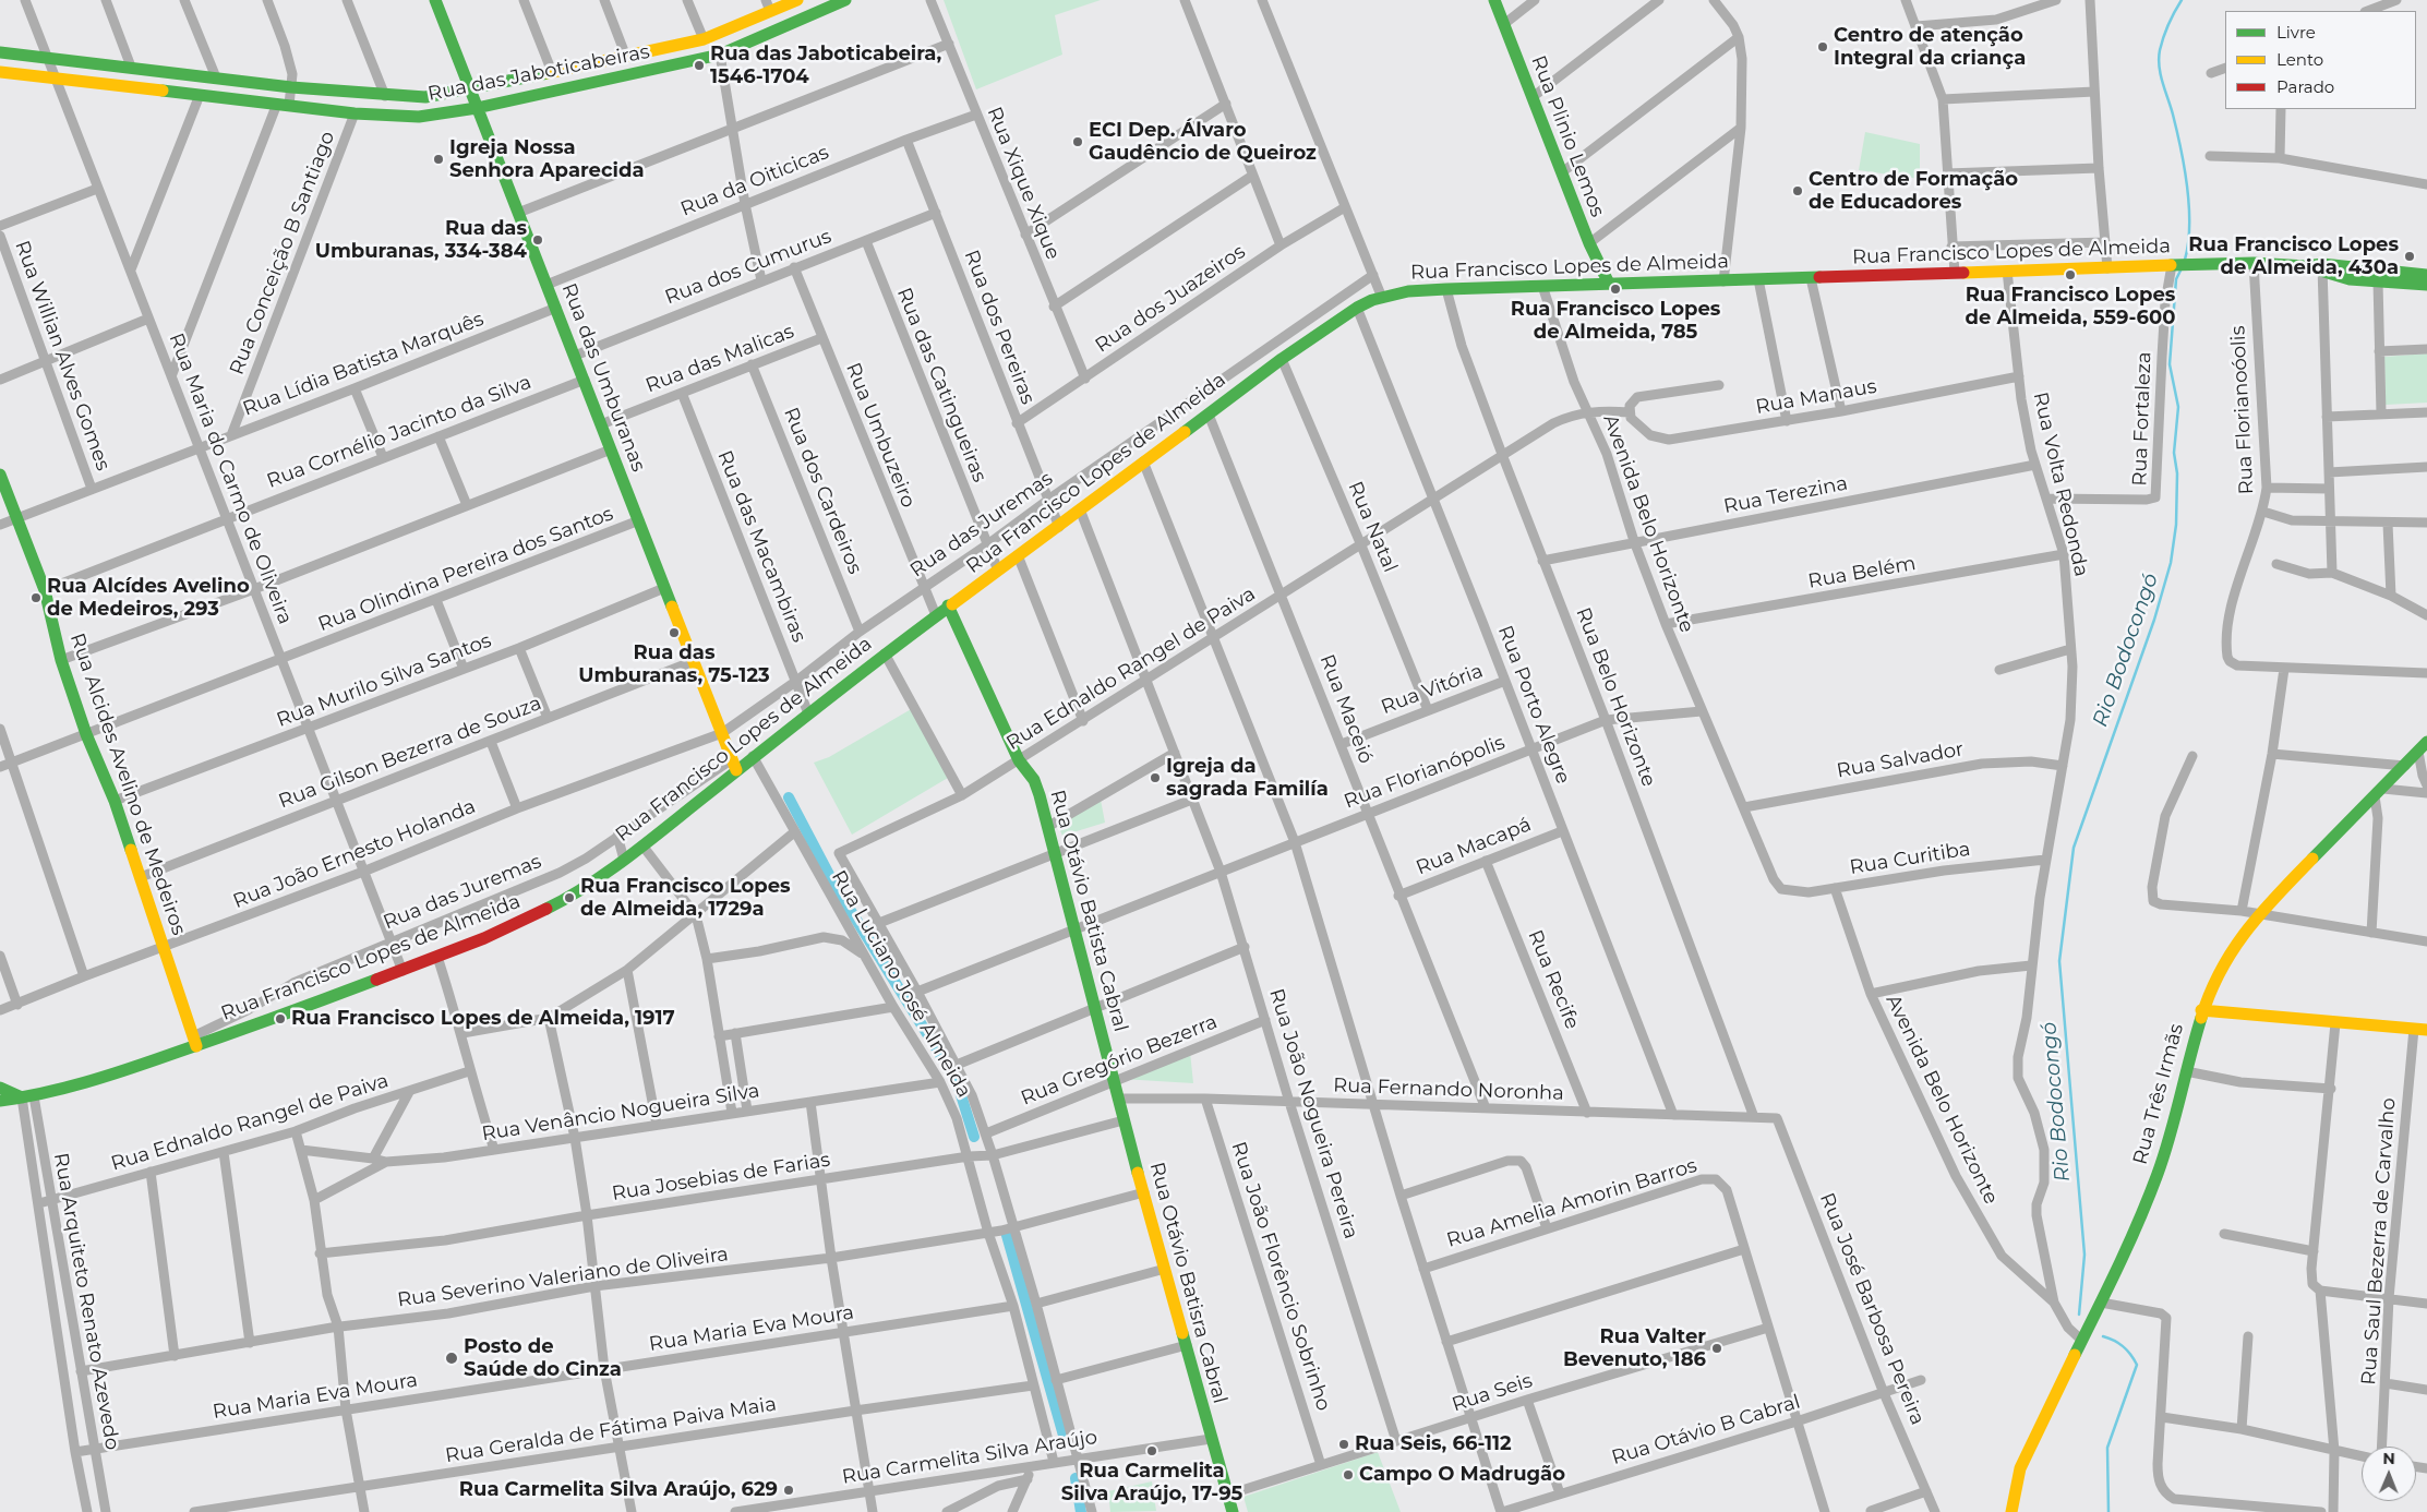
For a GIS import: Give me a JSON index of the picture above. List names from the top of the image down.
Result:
{
  "streets": {
    "street": [
      "Rua das Jaboticabeiras",
      "Rua Plinio Lemos",
      "Rua da Oiticicas",
      "Rua Xique Xique",
      "Rua Francisco Lopes de Almeida",
      "Rua Conceição B Santiago",
      "Rua dos Cumurus",
      "Rua dos Juazeiros",
      "Rua dos Pereiras",
      "Rua Willian Alves Gomes",
      "Rua das Malicas",
      "Rua Lídia Batista Marquês",
      "Rua das Umburanas",
      "Rua das Catingueiras",
      "Rua Manaus",
      "Rua Florianoóolis",
      "Rua Fortaleza",
      "Rua Cornélio Jacinto da Silva",
      "Rua Umbuzeiro",
      "Rua Maria do Carmo de Oliveira",
      "Rua Volta Redonda",
      "Rua dos Cardeiros",
      "Rua Terezina",
      "Avenida Belo Horizonte",
      "Rua das Juremas",
      "Rua Natal",
      "Rua das Macambiras",
      "Rua Olindina Pereira dos Santos",
      "Rua Belém",
      "Rua Ednaldo Rangel de Paiva",
      "Rua Murilo Silva Santos",
      "Rua Vitória",
      "Rua Belo Horizonte",
      "Rua Porto Alegre",
      "Rua Maceió",
      "Rua Gilson Bezerra de Souza",
      "Rua Salvador",
      "Rua Florianópolis",
      "Rua Alcides Avelino de Medeiros",
      "Rua Macapá",
      "Rua João Ernesto Holanda",
      "Rua Curitiba",
      "Rua Otávio Batista Cabral",
      "Rua Recife",
      "Rua Luciano José Almeida",
      "Rua Gregório Bezerra",
      "Rua Fernando Noronha",
      "Rua Três Irmãs",
      "Rua Venâncio Nogueira Silva",
      "Rua João Nogueira Pereira",
      "Rua Josebias de Farias",
      "Rua Amelia Amorin Barros",
      "Rua Saul Bezerra de Carvalho",
      "Rua João Florêncio Sobrinho",
      "Rua Severino Valeriano de Oliveira",
      "Rua Otávio Batisra Cabral",
      "Rua Arquiteto Renato Azevedo",
      "Rua José Barbosa Pereira",
      "Rua Maria Eva Moura",
      "Rua Seis",
      "Rua Geralda de Fátima Paiva Maia",
      "Rua Otávio B Cabral",
      "Rua Carmelita Silva Araújo"
    ]
  },
  "crossings": [
    ["Rua das Jaboticabeiras", "Rua Conceição B Santiago"],
    ["Rua das Jaboticabeiras", "Rua das Umburanas"],
    ["Rua das Jaboticabeiras", "Rua Maria do Carmo de Oliveira"],
    ["Rua Plinio Lemos", "Rua Francisco Lopes de Almeida"],
    ["Rua da Oiticicas", "Rua Xique Xique"],
    ["Rua da Oiticicas", "Rua dos Pereiras"],
    ["Rua da Oiticicas", "Rua das Umburanas"],
    ["Rua Xique Xique", "Rua dos Juazeiros"],
    ["Rua Francisco Lopes de Almeida", "Rua dos Pereiras"],
    ["Rua Francisco Lopes de Almeida", "Rua das Umburanas"],
    ["Rua Francisco Lopes de Almeida", "Rua das Catingueiras"],
    ["Rua Francisco Lopes de Almeida", "Rua Florianoóolis"],
    ["Rua Francisco Lopes de Almeida", "Rua Fortaleza"],
    ["Rua Francisco Lopes de Almeida", "Rua Umbuzeiro"],
    ["Rua Francisco Lopes de Almeida", "Rua Maria do Carmo de Oliveira"],
    ["Rua Francisco Lopes de Almeida", "Rua Volta Redonda"],
    ["Rua Francisco Lopes de Almeida", "Avenida Belo Horizonte"],
    ["Rua Francisco Lopes de Almeida", "Rua das Juremas"],
    ["Rua Francisco Lopes de Almeida", "Rua Natal"],
    ["Rua Francisco Lopes de Almeida", "Rua das Macambiras"],
    ["Rua Francisco Lopes de Almeida", "Rua Belo Horizonte"],
    ["Rua Francisco Lopes de Almeida", "Rua Porto Alegre"],
    ["Rua Francisco Lopes de Almeida", "Rua Maceió"],
    ["Rua Francisco Lopes de Almeida", "Rua Alcides Avelino de Medeiros"],
    ["Rua Francisco Lopes de Almeida", "Rua Otávio Batista Cabral"],
    ["Rua Francisco Lopes de Almeida", "Rua Luciano José Almeida"],
    ["Rua Francisco Lopes de Almeida", "Rua João Nogueira Pereira"],
    ["Rua Francisco Lopes de Almeida", "Rua Arquiteto Renato Azevedo"],
    ["Rua Conceição B Santiago", "Rua Lídia Batista Marquês"],
    ["Rua dos Cumurus", "Rua dos Pereiras"],
    ["Rua dos Cumurus", "Rua das Umburanas"],
    ["Rua dos Cumurus", "Rua das Catingueiras"],
    ["Rua dos Cumurus", "Rua Umbuzeiro"],
    ["Rua dos Juazeiros", "Rua dos Pereiras"],
    ["Rua dos Pereiras", "Rua das Juremas"],
    ["Rua Willian Alves Gomes", "Rua Lídia Batista Marquês"],
    ["Rua das Malicas", "Rua das Umburanas"],
    ["Rua das Malicas", "Rua Umbuzeiro"],
    ["Rua das Malicas", "Rua dos Cardeiros"],
    ["Rua das Malicas", "Rua das Macambiras"],
    ["Rua Lídia Batista Marquês", "Rua das Umburanas"],
    ["Rua Lídia Batista Marquês", "Rua Maria do Carmo de Oliveira"],
    ["Rua Lídia Batista Marquês", "Rua Alcides Avelino de Medeiros"],
    ["Rua das Umburanas", "Rua Cornélio Jacinto da Silva"],
    ["Rua das Umburanas", "Rua das Juremas"],
    ["Rua das Umburanas", "Rua Olindina Pereira dos Santos"],
    ["Rua das Umburanas", "Rua Murilo Silva Santos"],
    ["Rua das Umburanas", "Rua Gilson Bezerra de Souza"],
    ["Rua das Umburanas", "Rua João Ernesto Holanda"],
    ["Rua das Catingueiras", "Rua das Juremas"],
    ["Rua Manaus", "Rua Volta Redonda"],
    ["Rua Fortaleza", "Rua Volta Redonda"],
    ["Rua Cornélio Jacinto da Silva", "Rua Maria do Carmo de Oliveira"],
    ["Rua Cornélio Jacinto da Silva", "Rua Alcides Avelino de Medeiros"],
    ["Rua Umbuzeiro", "Rua das Juremas"],
    ["Rua Maria do Carmo de Oliveira", "Rua das Juremas"],
    ["Rua Maria do Carmo de Oliveira", "Rua Olindina Pereira dos Santos"],
    ["Rua Maria do Carmo de Oliveira", "Rua Murilo Silva Santos"],
    ["Rua Maria do Carmo de Oliveira", "Rua Gilson Bezerra de Souza"],
    ["Rua Maria do Carmo de Oliveira", "Rua João Ernesto Holanda"],
    ["Rua Volta Redonda", "Rua Terezina"],
    ["Rua Volta Redonda", "Avenida Belo Horizonte"],
    ["Rua Volta Redonda", "Rua Belém"],
    ["Rua Volta Redonda", "Rua Salvador"],
    ["Rua Volta Redonda", "Rua Curitiba"],
    ["Rua dos Cardeiros", "Rua das Juremas"],
    ["Rua Terezina", "Avenida Belo Horizonte"],
    ["Rua Terezina", "Rua Belo Horizonte"],
    ["Avenida Belo Horizonte", "Rua Belém"],
    ["Avenida Belo Horizonte", "Rua Florianópolis"],
    ["Avenida Belo Horizonte", "Rua Curitiba"],
    ["Rua das Juremas", "Rua das Macambiras"],
    ["Rua das Juremas", "Rua Alcides Avelino de Medeiros"],
    ["Rua das Juremas", "Rua João Ernesto Holanda"],
    ["Rua Natal", "Rua Ednaldo Rangel de Paiva"],
    ["Rua Natal", "Rua Vitória"],
    ["Rua Olindina Pereira dos Santos", "Rua Alcides Avelino de Medeiros"],
    ["Rua Ednaldo Rangel de Paiva", "Rua Porto Alegre"],
    ["Rua Ednaldo Rangel de Paiva", "Rua Maceió"],
    ["Rua Ednaldo Rangel de Paiva", "Rua Otávio Batista Cabral"],
    ["Rua Ednaldo Rangel de Paiva", "Rua Luciano José Almeida"],
    ["Rua Ednaldo Rangel de Paiva", "Rua João Nogueira Pereira"],
    ["Rua Ednaldo Rangel de Paiva", "Rua Arquiteto Renato Azevedo"],
    ["Rua Murilo Silva Santos", "Rua Alcides Avelino de Medeiros"],
    ["Rua Vitória", "Rua Porto Alegre"],
    ["Rua Vitória", "Rua Maceió"],
    ["Rua Belo Horizonte", "Rua Florianópolis"],
    ["Rua Belo Horizonte", "Rua Fernando Noronha"],
    ["Rua Porto Alegre", "Rua Florianópolis"],
    ["Rua Porto Alegre", "Rua Macapá"],
    ["Rua Porto Alegre", "Rua Fernando Noronha"],
    ["Rua Maceió", "Rua Florianópolis"],
    ["Rua Maceió", "Rua Macapá"],
    ["Rua Maceió", "Rua Fernando Noronha"],
    ["Rua Gilson Bezerra de Souza", "Rua Alcides Avelino de Medeiros"],
    ["Rua Salvador", "Rua Curitiba"],
    ["Rua Florianópolis", "Rua Otávio Batista Cabral"],
    ["Rua Florianópolis", "Rua Luciano José Almeida"],
    ["Rua Florianópolis", "Rua João Nogueira Pereira"],
    ["Rua Alcides Avelino de Medeiros", "Rua João Ernesto Holanda"],
    ["Rua Macapá", "Rua Recife"],
    ["Rua Otávio Batista Cabral", "Rua Gregório Bezerra"],
    ["Rua Otávio Batista Cabral", "Rua Otávio Batisra Cabral"],
    ["Rua Recife", "Rua Fernando Noronha"],
    ["Rua Luciano José Almeida", "Rua Gregório Bezerra"],
    ["Rua Luciano José Almeida", "Rua Venâncio Nogueira Silva"],
    ["Rua Luciano José Almeida", "Rua Josebias de Farias"],
    ["Rua Luciano José Almeida", "Rua Severino Valeriano de Oliveira"],
    ["Rua Luciano José Almeida", "Rua Maria Eva Moura"],
    ["Rua Luciano José Almeida", "Rua Geralda de Fátima Paiva Maia"],
    ["Rua Luciano José Almeida", "Rua Carmelita Silva Araújo"],
    ["Rua Gregório Bezerra", "Rua João Nogueira Pereira"],
    ["Rua Gregório Bezerra", "Rua Otávio Batisra Cabral"],
    ["Rua Fernando Noronha", "Rua João Nogueira Pereira"],
    ["Rua Fernando Noronha", "Rua João Florêncio Sobrinho"],
    ["Rua Fernando Noronha", "Rua Otávio Batisra Cabral"],
    ["Rua Fernando Noronha", "Rua José Barbosa Pereira"],
    ["Rua João Nogueira Pereira", "Rua Seis"],
    ["Rua Josebias de Farias", "Rua Otávio Batisra Cabral"],
    ["Rua João Florêncio Sobrinho", "Rua Seis"],
    ["Rua Severino Valeriano de Oliveira", "Rua Otávio Batisra Cabral"],
    ["Rua Severino Valeriano de Oliveira", "Rua Arquiteto Renato Azevedo"],
    ["Rua Otávio Batisra Cabral", "Rua Seis"],
    ["Rua Otávio Batisra Cabral", "Rua Carmelita Silva Araújo"],
    ["Rua Arquiteto Renato Azevedo", "Rua Maria Eva Moura"],
    ["Rua José Barbosa Pereira", "Rua Otávio B Cabral"]
  ],
  "water": ["Rio Bodocongó"],
  "places": [
    "Centro de atenção Integral da criança",
    "Rua das Jaboticabeira, 1546-1704",
    "ECI Dep. Álvaro Gaudêncio de Queiroz",
    "Igreja Nossa Senhora Aparecida",
    "Centro de Formação de Educadores",
    "Rua das Umburanas, 334-384",
    "Rua Francisco Lopes de Almeida, 430a",
    "Rua Francisco Lopes de Almeida, 559-600",
    "Rua Francisco Lopes de Almeida, 785",
    "Rua Alcídes Avelino de Medeiros, 293",
    "Rua das Umburanas, 75-123",
    "Igreja da sagrada Familía",
    "Rua Francisco Lopes de Almeida, 1729a",
    "Rua Francisco Lopes de Almeida, 1917",
    "Rua Valter Bevenuto, 186",
    "Posto de Saúde do Cinza",
    "Rua Seis, 66-112",
    "Rua Carmelita Silva Araújo, 17-95",
    "Campo O Madrugão",
    "Rua Carmelita Silva Araújo, 629"
  ],
  "legend": ["Livre", "Lento", "Parado"],
  "north": "top"
}
